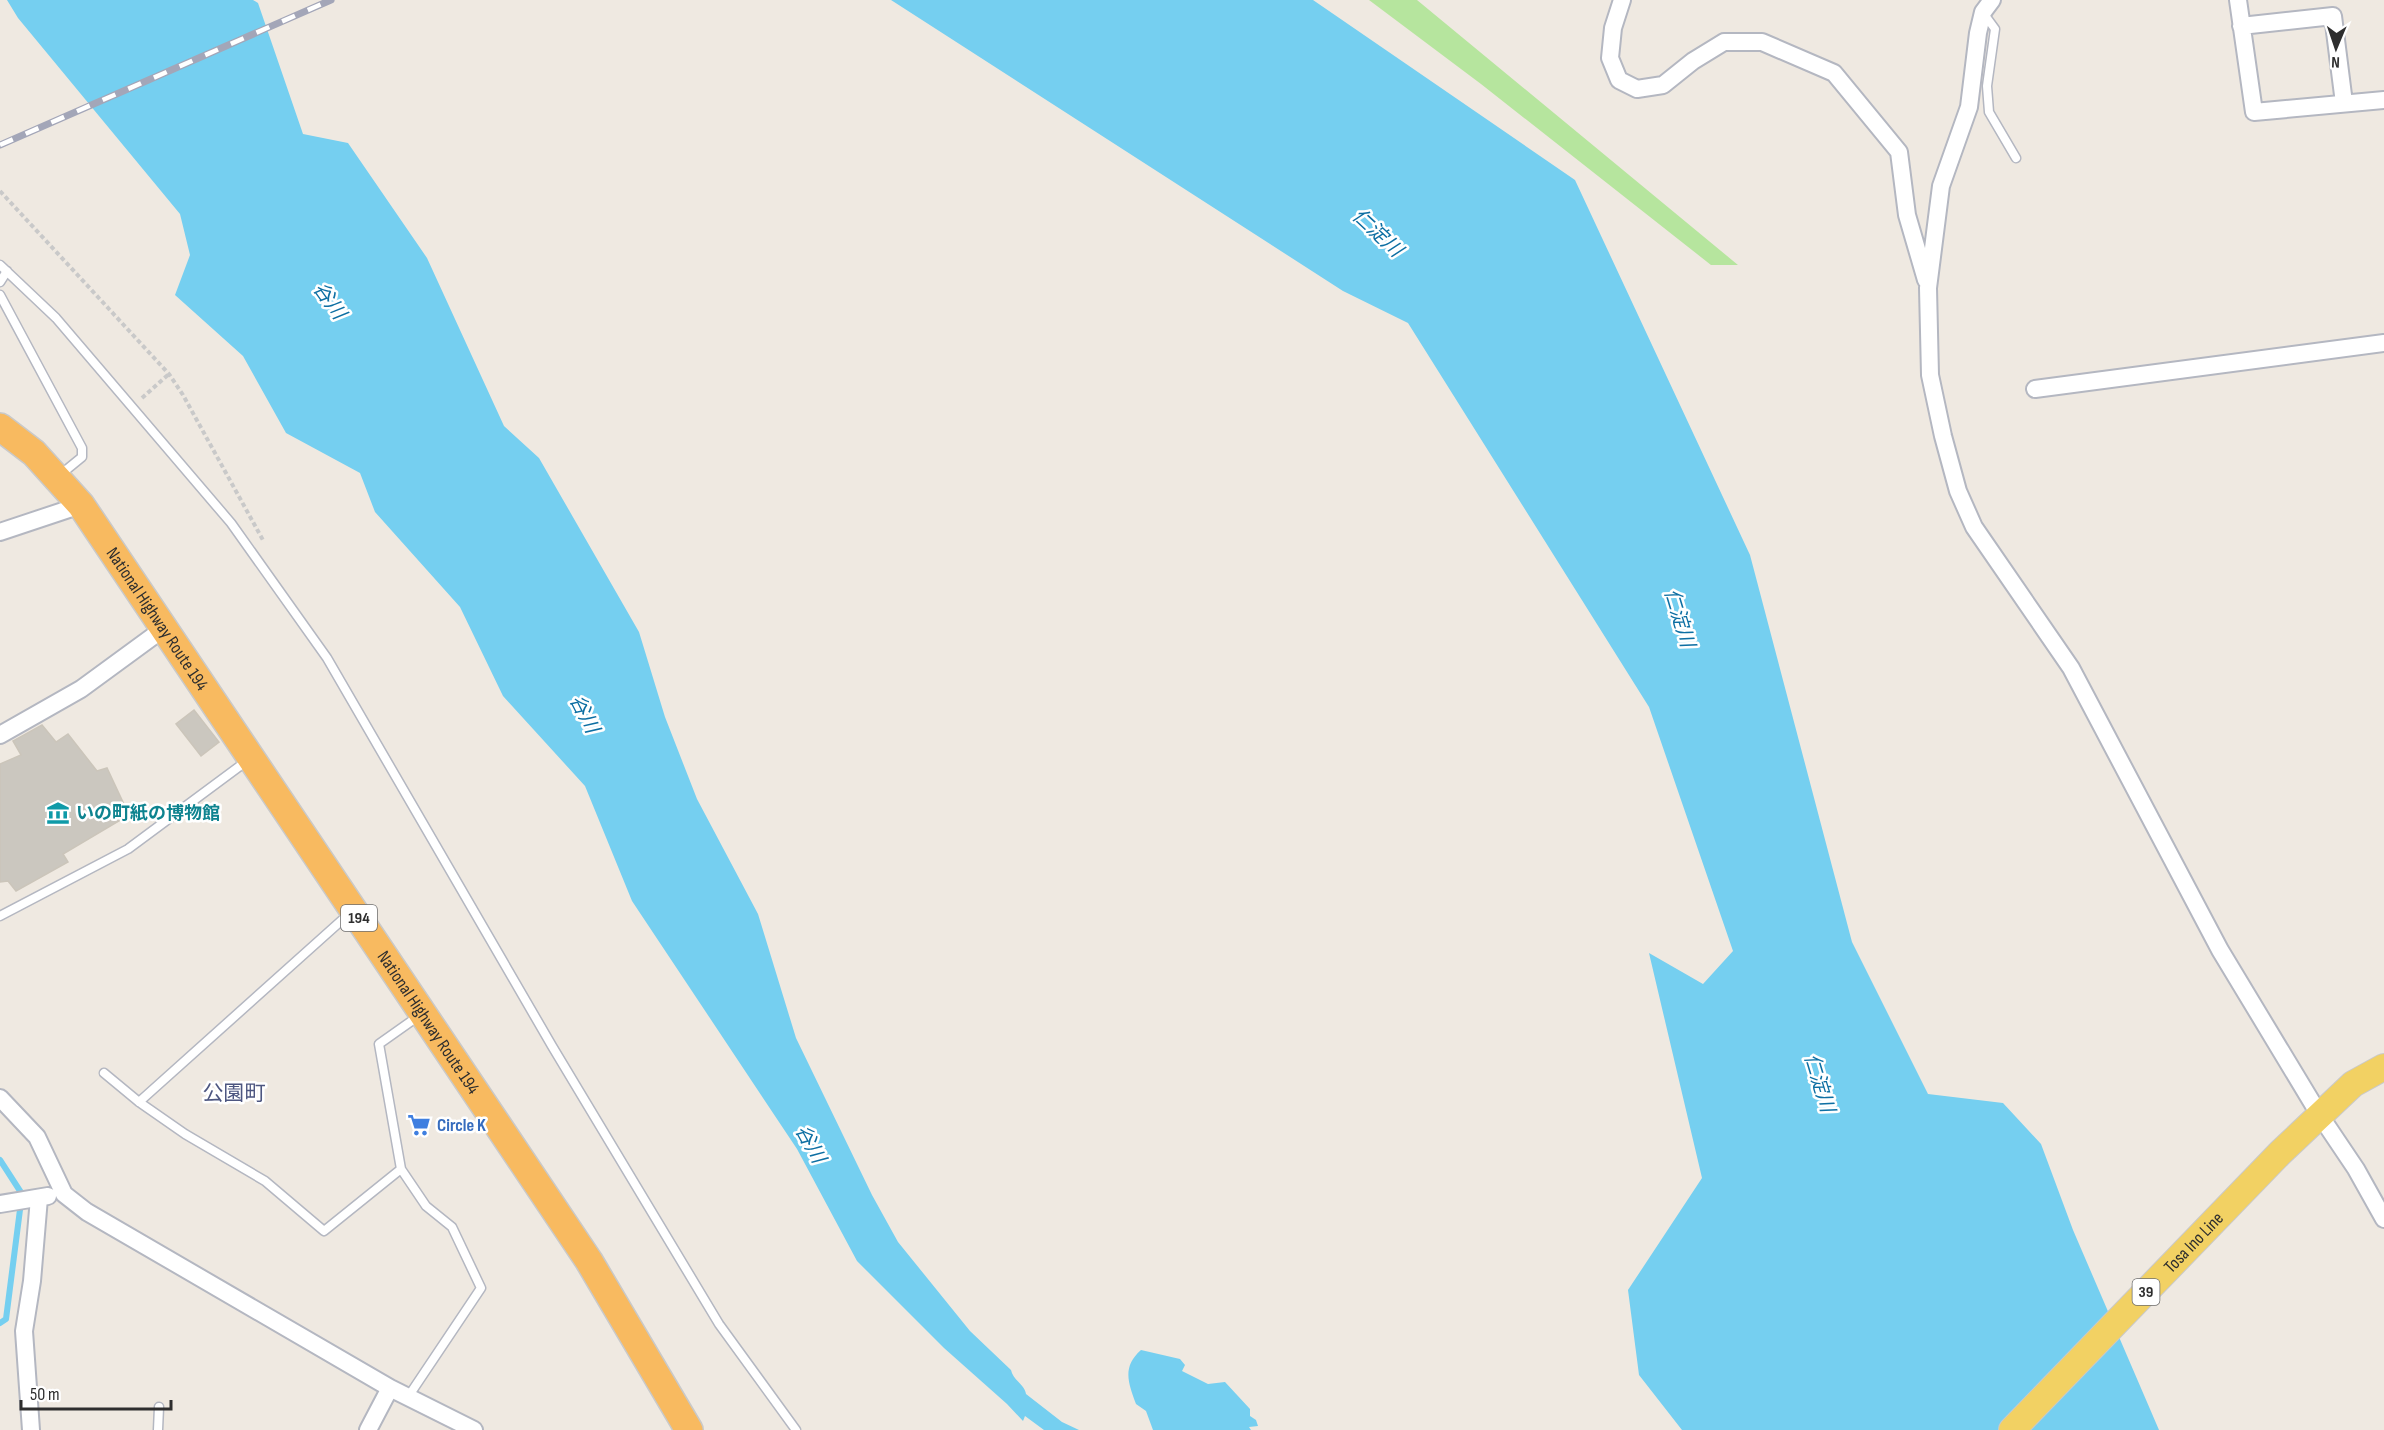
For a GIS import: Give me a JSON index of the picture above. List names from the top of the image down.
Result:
{
  "streets": {
    "highway": ["National Highway Route 194", "194"],
    "main road": ["Tosa Ino Line", "39"]
  },
  "districts": ["公園町"],
  "water": ["仁淀川", "谷川"],
  "places": {
    "museum": ["いの町紙の博物館"],
    "supermarket": ["Circle K"]
  },
  "scale_bar": "50 m",
  "north": "bottom"
}
